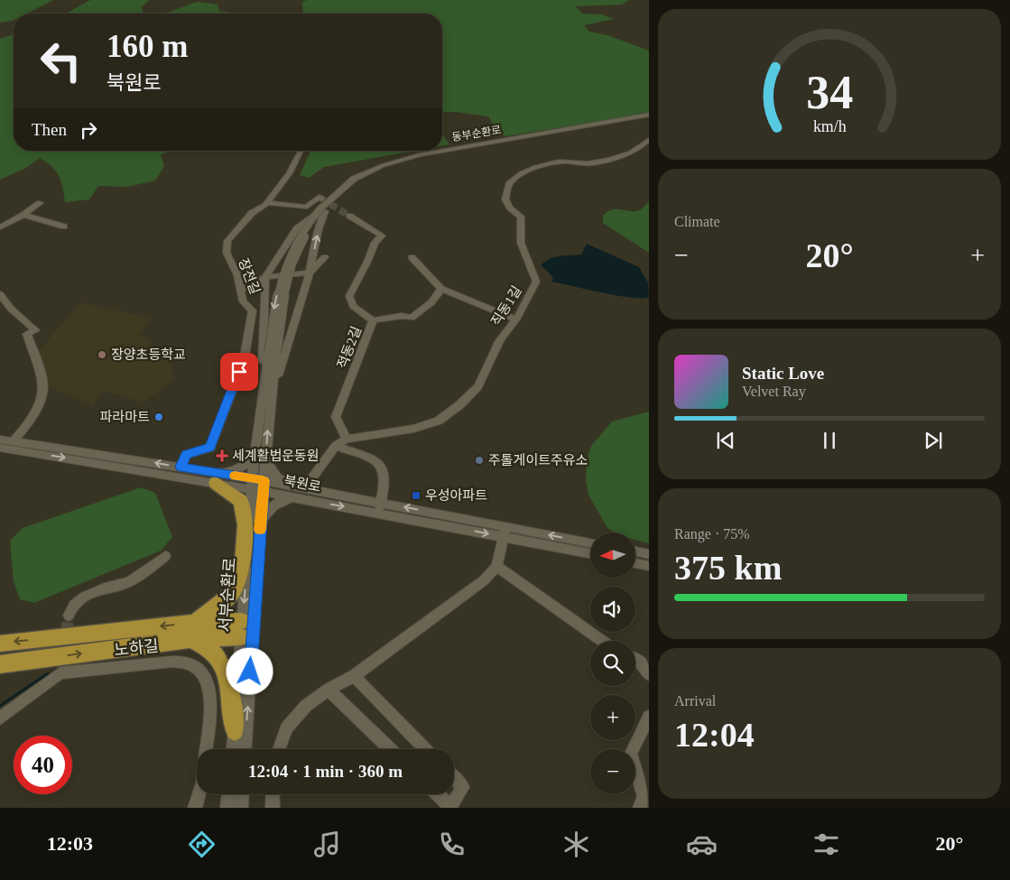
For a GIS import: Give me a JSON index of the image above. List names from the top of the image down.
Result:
{
  "streets": {
    "street": [
      "동부순환로",
      "장전길",
      "직동1길",
      "적동2길",
      "북원로",
      "서부순환로",
      "노하길"
    ]
  },
  "crossings": [
    ["장전길", "북원로"],
    ["직동1길", "적동2길"],
    ["직동1길", "북원로"],
    ["북원로", "서부순환로"]
  ],
  "places": {
    "other": ["장양초등학교", "파라마트", "주톨게이트주유소"],
    "health": ["세계활법운동원"],
    "transit": ["우성아파트"]
  },
  "north": "left",
  "page": {
    "turn": ["160 m", "북원로"],
    "then": "Then",
    "tile": [
      "Climate",
      ["Range · 75%", "375 km"],
      ["Arrival", "12:04"]
    ],
    "heat": ["−", "20°", "+"],
    "song": ["Static Love", "Velvet Ray"],
    "map_buttons": ["+", "−"],
    "limit": "40",
    "trip": "12:04 · 1 min · 360 m",
    "tabs": ["12:03", "20°"],
    "gauge": ["34", "km/h"]
  }
}
